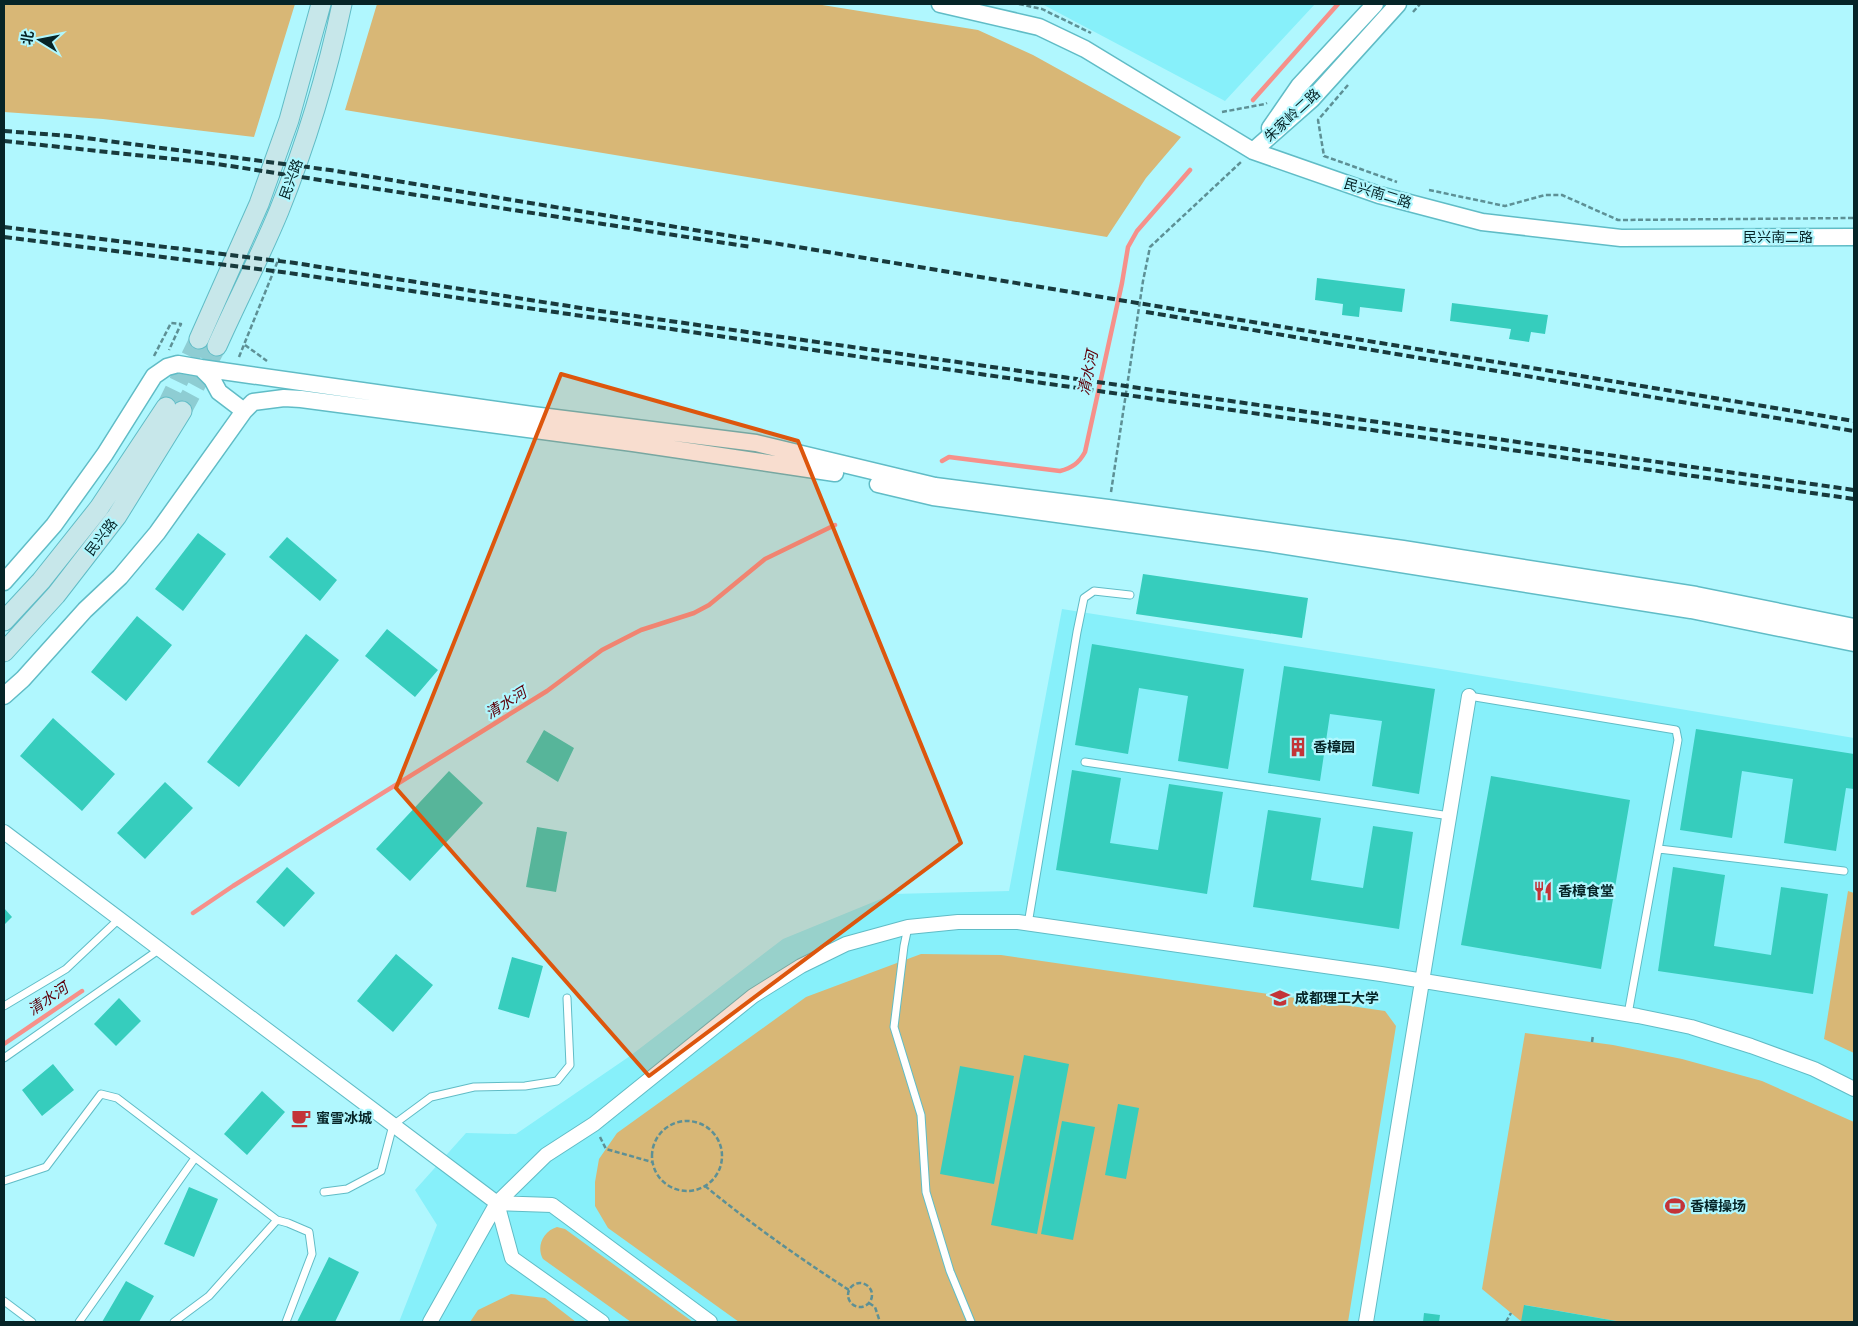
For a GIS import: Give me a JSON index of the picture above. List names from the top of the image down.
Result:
{
  "streets": {
    "main road": ["民兴路"],
    "street": ["朱家岭二路", "民兴南二路"]
  },
  "crossings": [
    ["朱家岭二路", "民兴南二路"]
  ],
  "water": ["清水河"],
  "places": {
    "building": ["香樟园"],
    "restaurant": ["香樟食堂"],
    "school or university": ["成都理工大学"],
    "cafe": ["蜜雪冰城"],
    "sports": ["香樟操场"]
  },
  "north": "left"
}
